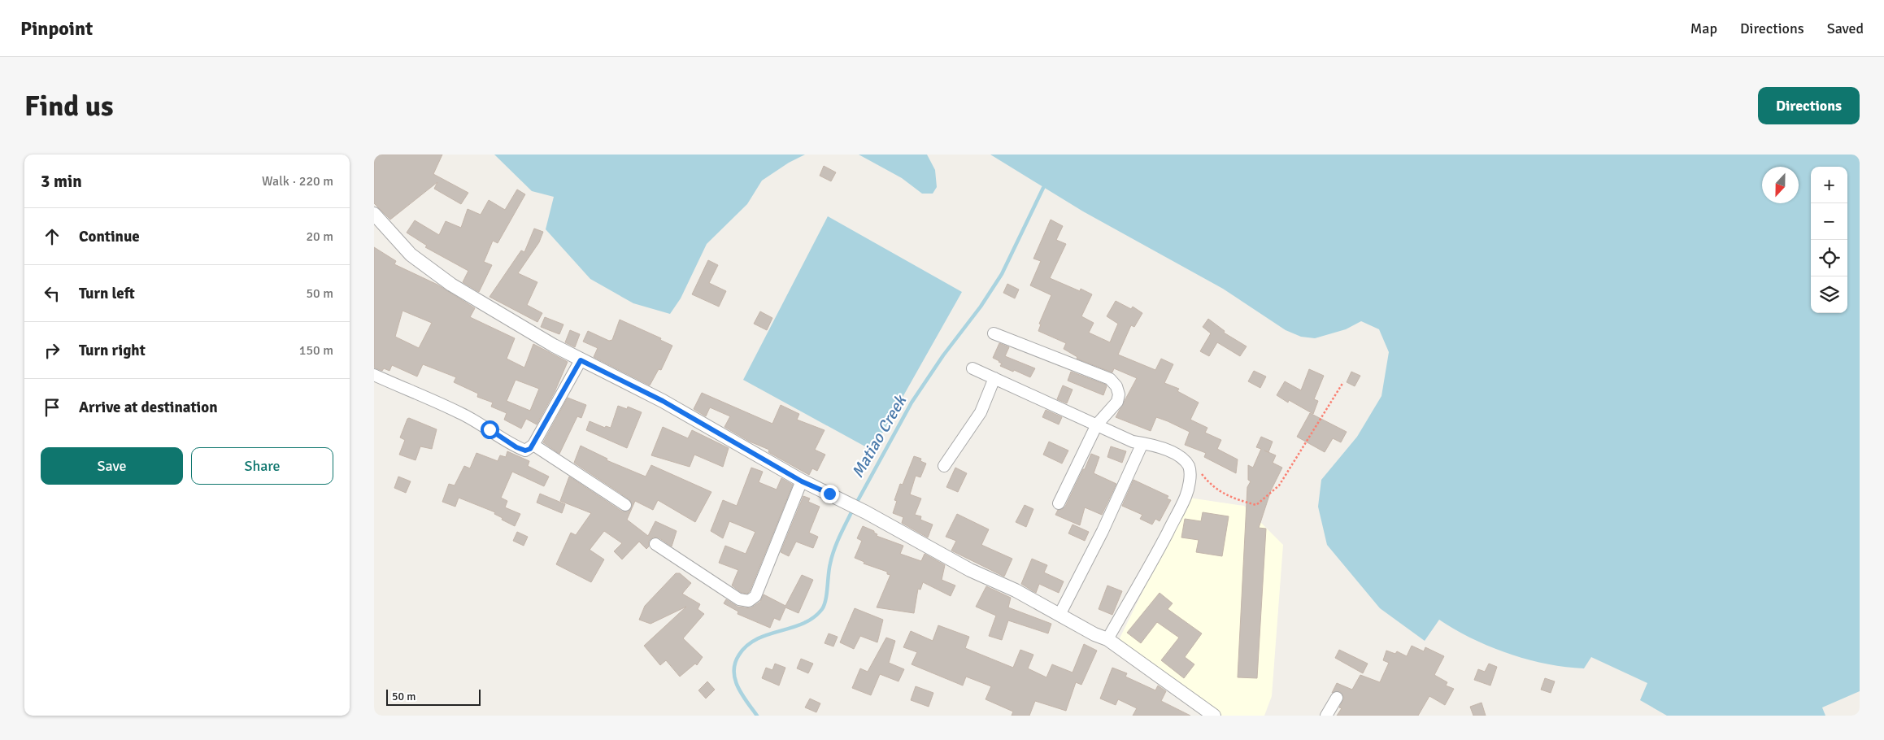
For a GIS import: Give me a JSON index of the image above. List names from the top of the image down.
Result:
{
  "water": ["Matiao Creek"],
  "scale_bar": "50 m",
  "north": "bottom",
  "page": {
    "header": "Pinpoint",
    "nav": ["Map", "Directions", "Saved"],
    "buttons": [
      "Directions",
      ["Save", "Share"]
    ],
    "title": "Find us",
    "heading": ["3 min", "Walk · 220 m"],
    "map_buttons": ["+", "−"],
    "list": [
      ["Continue", "20 m"],
      ["Turn left", "50 m"],
      ["Turn right", "150 m"],
      "Arrive at destination"
    ],
    "scale": "50 m"
  }
}
